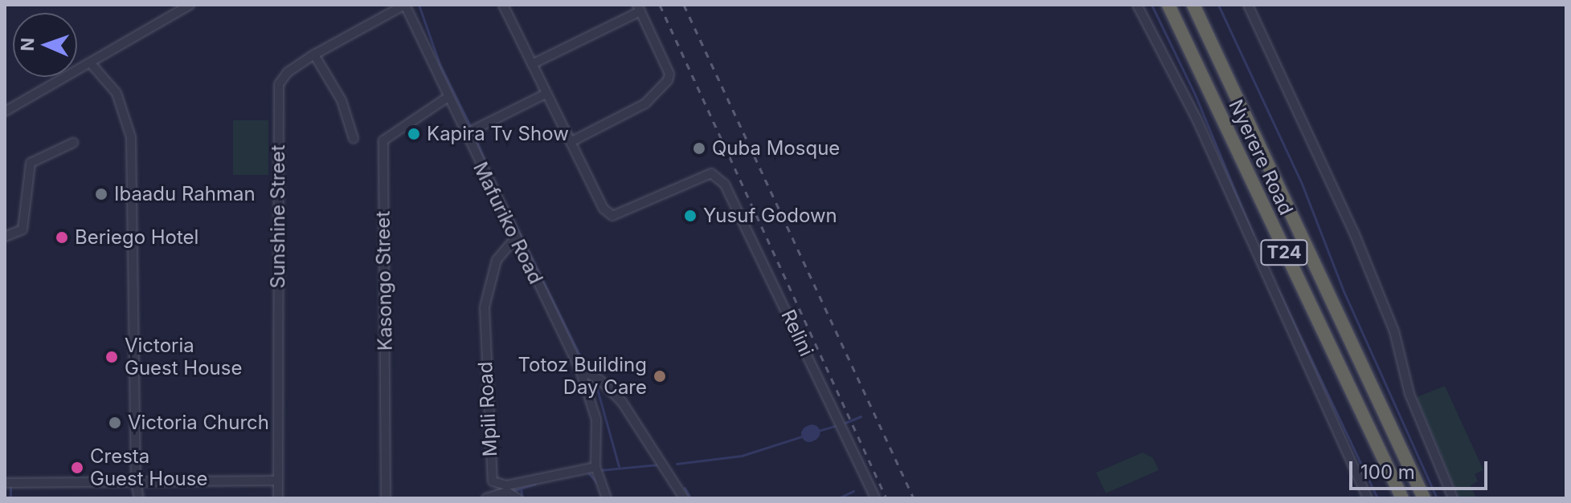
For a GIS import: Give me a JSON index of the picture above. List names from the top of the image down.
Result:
{
  "streets": {
    "highway": ["Nyerere Road", "T24"],
    "street": [
      "Sunshine Street",
      "Mafuriko Road",
      "Kasongo Street",
      "Relini",
      "Mpili Road"
    ]
  },
  "crossings": [
    ["Sunshine Street", "Mafuriko Road"],
    ["Mafuriko Road", "Kasongo Street"],
    ["Mafuriko Road", "Mpili Road"]
  ],
  "places": [
    "Kapira Tv Show",
    "Quba Mosque",
    "Ibaadu Rahman",
    "Yusuf Godown",
    "Beriego Hotel",
    "Victoria Guest House",
    "Totoz Building Day Care",
    "Victoria Church",
    "Cresta Guest House"
  ],
  "scale_bar": "100 m",
  "north": "left"
}
